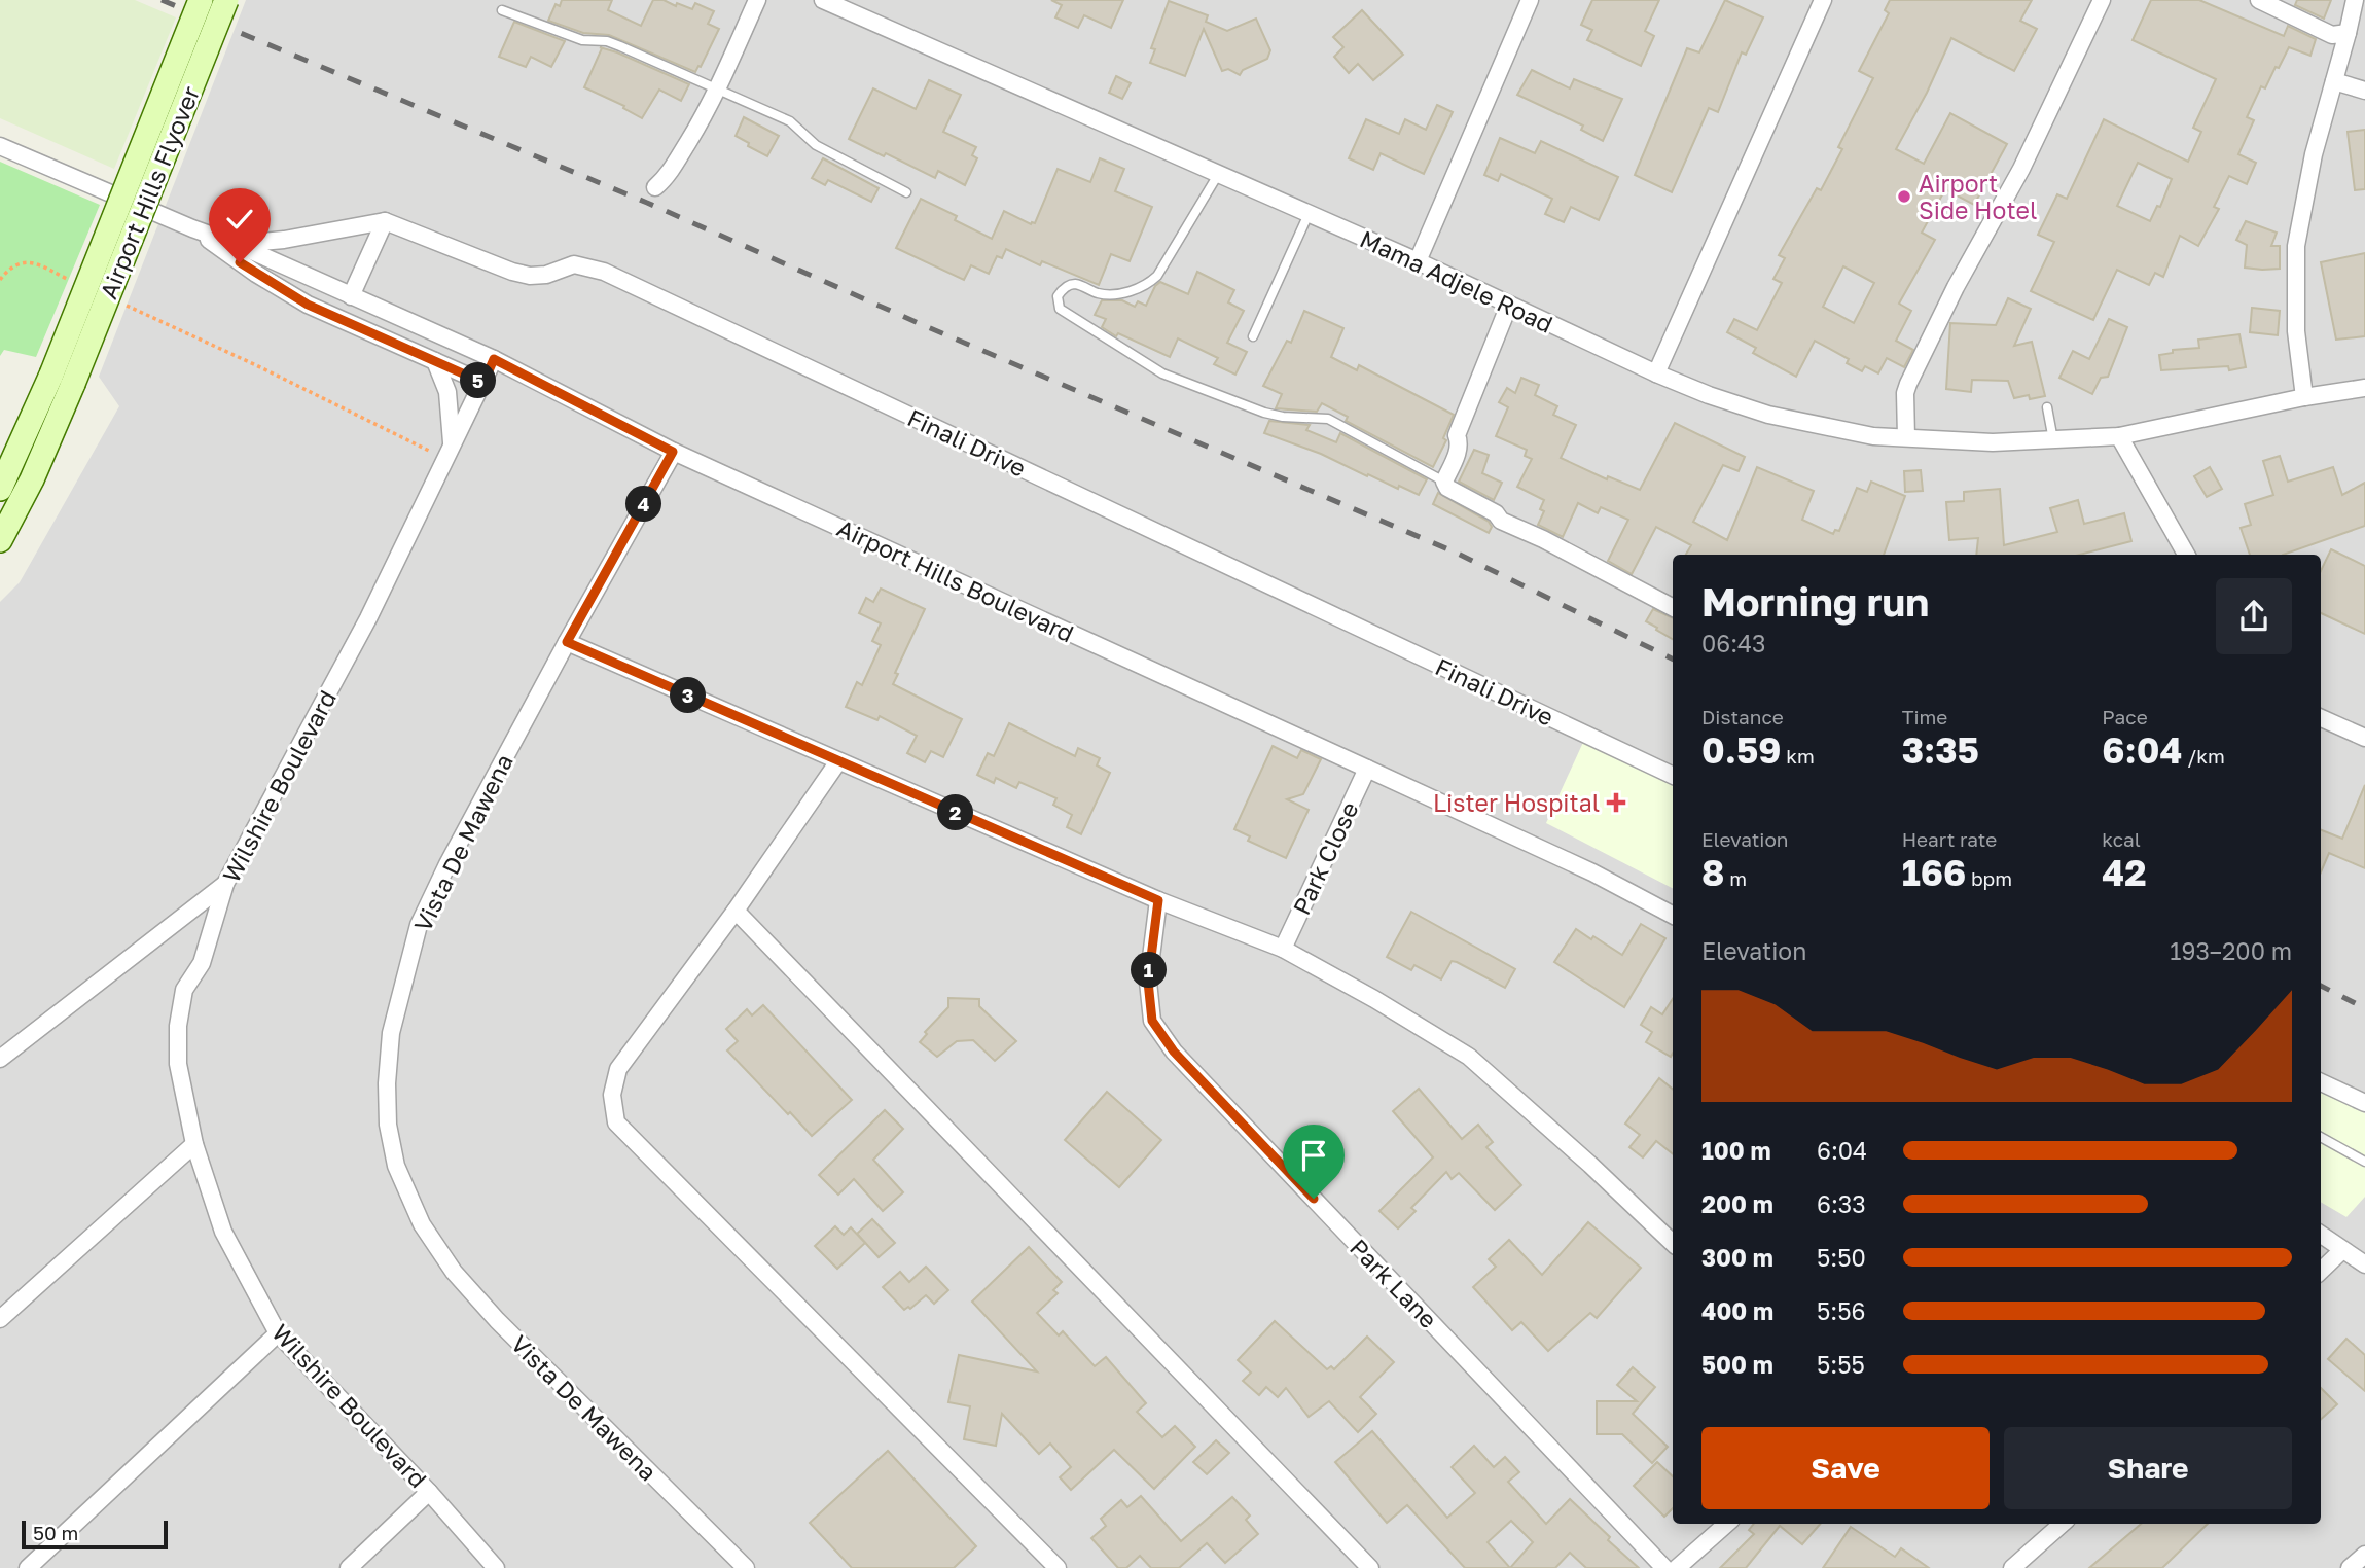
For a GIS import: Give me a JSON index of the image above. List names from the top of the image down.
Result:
{
  "streets": {
    "main road": ["Airport Hills Flyover"],
    "street": [
      "Mama Adjele Road",
      "Finali Drive",
      "Airport Hills Boulevard",
      "Wilshire Boulevard",
      "Vista De Mawena",
      "Park Close",
      "Park Lane"
    ]
  },
  "crossings": [
    ["Airport Hills Boulevard", "Wilshire Boulevard"],
    ["Airport Hills Boulevard", "Vista De Mawena"],
    ["Airport Hills Boulevard", "Park Close"]
  ],
  "places": {
    "other": ["Airport Side Hotel"],
    "health": ["Lister Hospital"]
  },
  "scale_bar": "50 m",
  "page": {
    "pins": [
      "5",
      "4",
      "3",
      "2",
      "1"
    ],
    "heading": ["Morning run", "06:43"],
    "stats": [
      ["Distance", "0.59 km"],
      ["Time", "3:35"],
      ["Pace", "6:04 /km"],
      ["Elevation", "8 m"],
      ["Heart rate", "166 bpm"],
      ["kcal", "42"]
    ],
    "chart": ["Elevation", "193–200 m"],
    "list": [
      {
        "name": "100 m",
        "note": "6:04"
      },
      {
        "name": "200 m",
        "note": "6:33"
      },
      {
        "name": "300 m",
        "note": "5:50"
      },
      {
        "name": "400 m",
        "note": "5:56"
      },
      {
        "name": "500 m",
        "note": "5:55"
      }
    ],
    "buttons": ["Save", "Share"],
    "scale": "50 m"
  }
}
